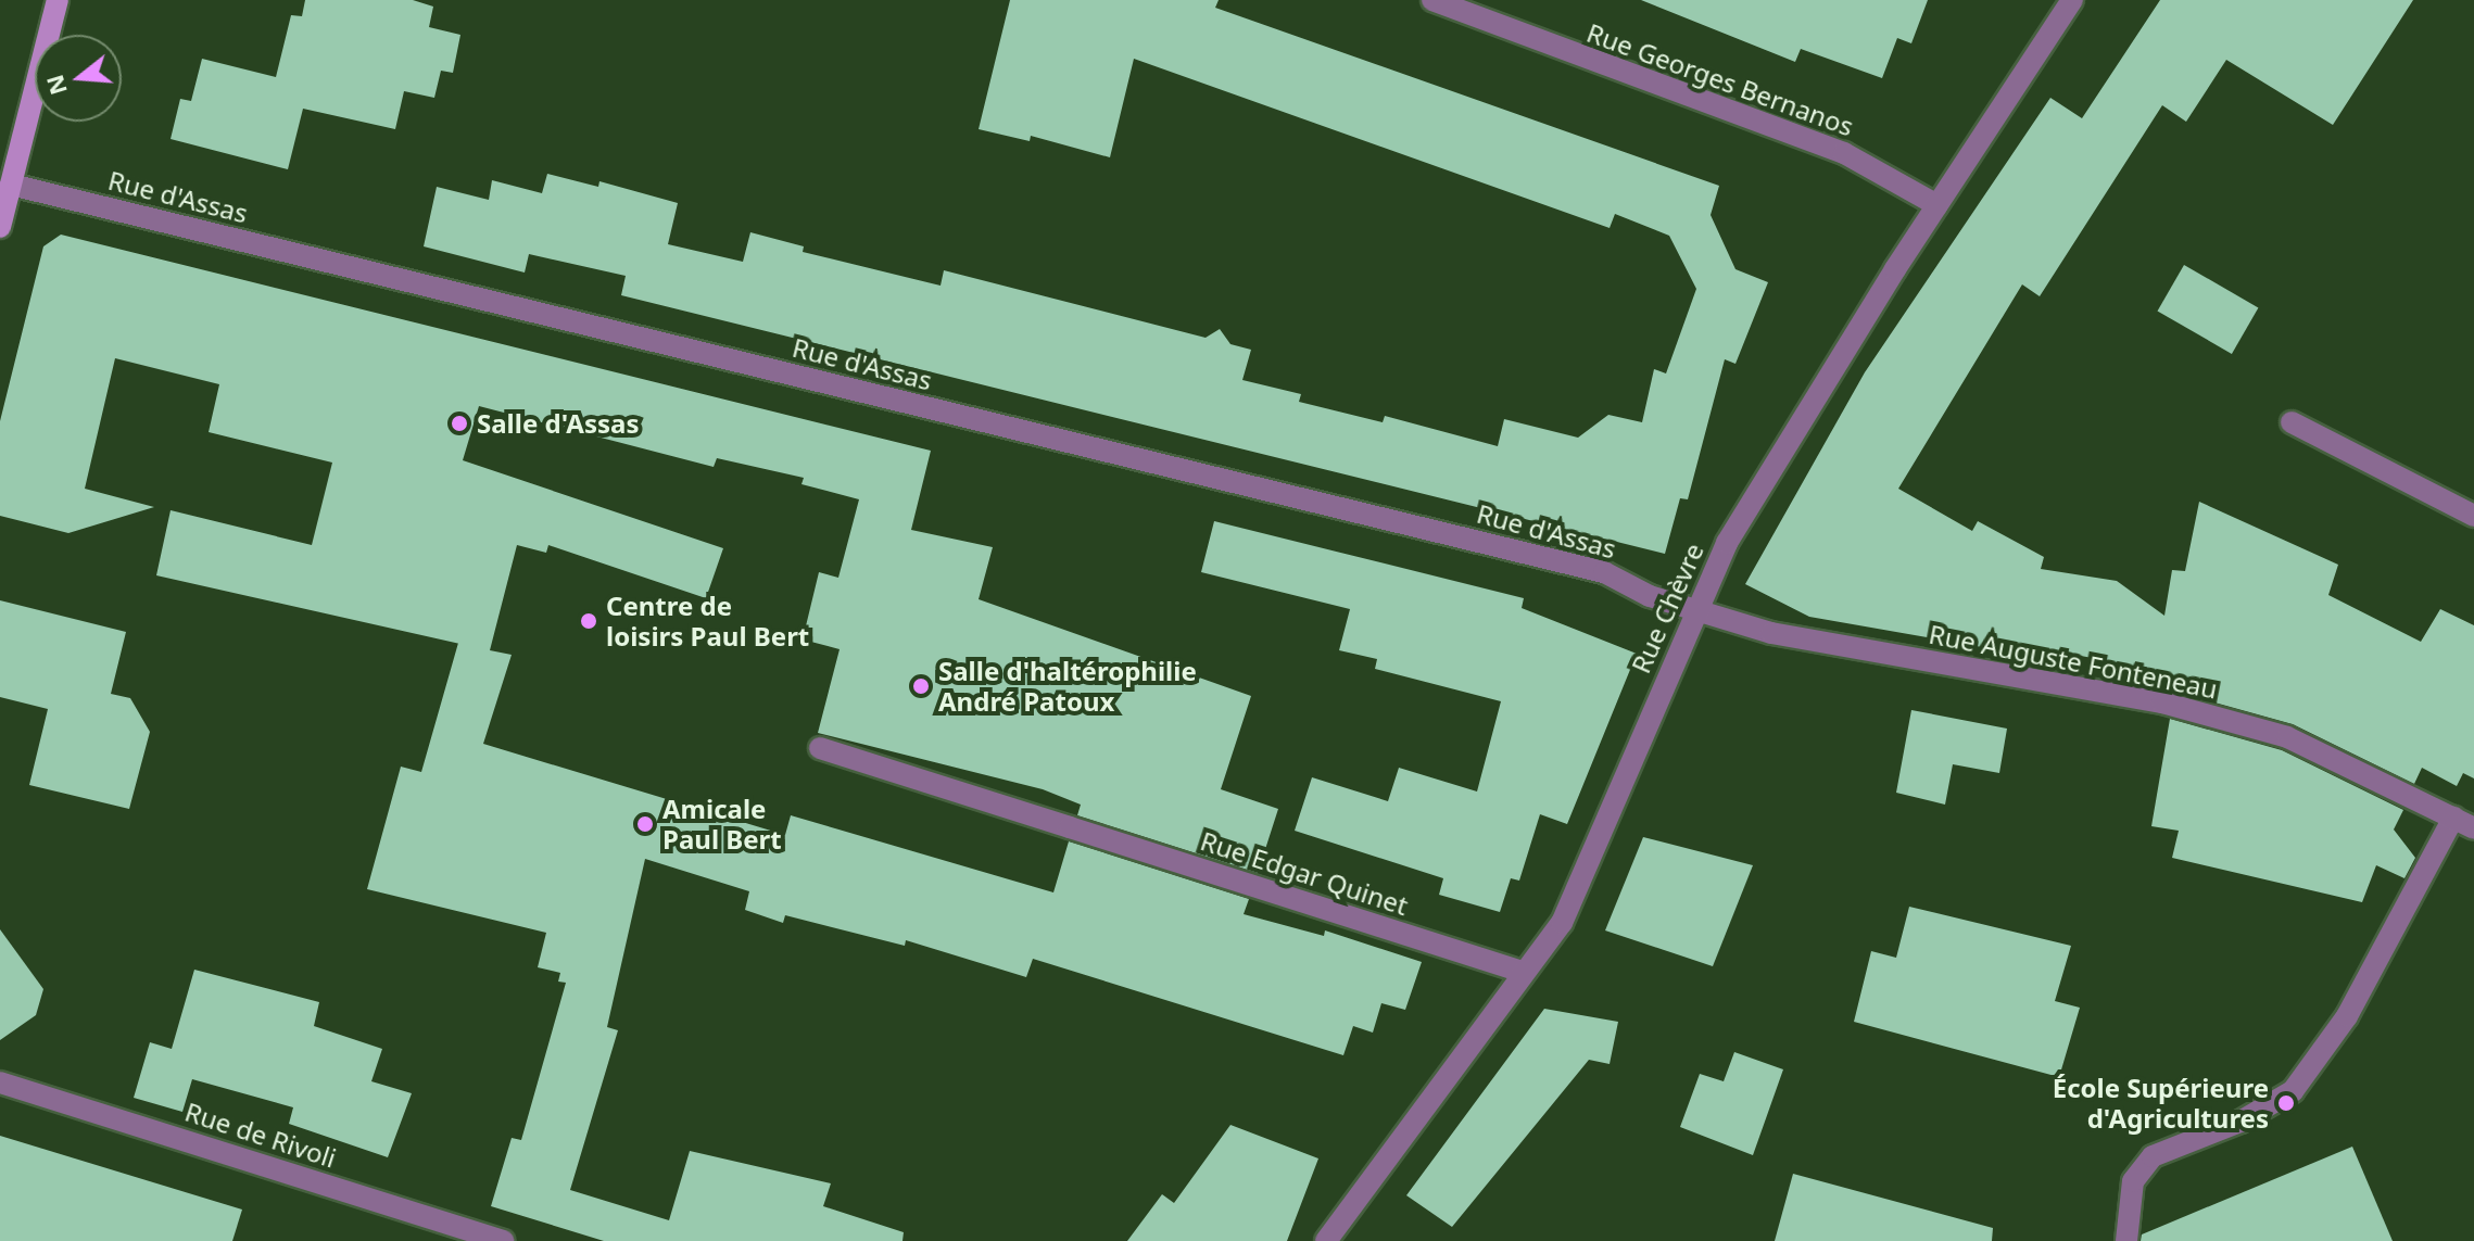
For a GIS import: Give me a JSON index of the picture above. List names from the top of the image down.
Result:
{
  "streets": {
    "street": [
      "Rue Georges Bernanos",
      "Rue d'Assas",
      "Rue Chèvre",
      "Rue Auguste Fonteneau",
      "Rue Edgar Quinet",
      "Rue de Rivoli"
    ]
  },
  "crossings": [
    ["Rue Georges Bernanos", "Rue Chèvre"],
    ["Rue d'Assas", "Rue Chèvre"],
    ["Rue d'Assas", "Rue Auguste Fonteneau"],
    ["Rue Chèvre", "Rue Auguste Fonteneau"],
    ["Rue Chèvre", "Rue Edgar Quinet"]
  ],
  "places": [
    "Salle d'Assas",
    "Centre de loisirs Paul Bert",
    "Salle d'haltérophilie André Patoux",
    "Amicale Paul Bert",
    "École Supérieure d'Agricultures"
  ],
  "north": "left"
}
